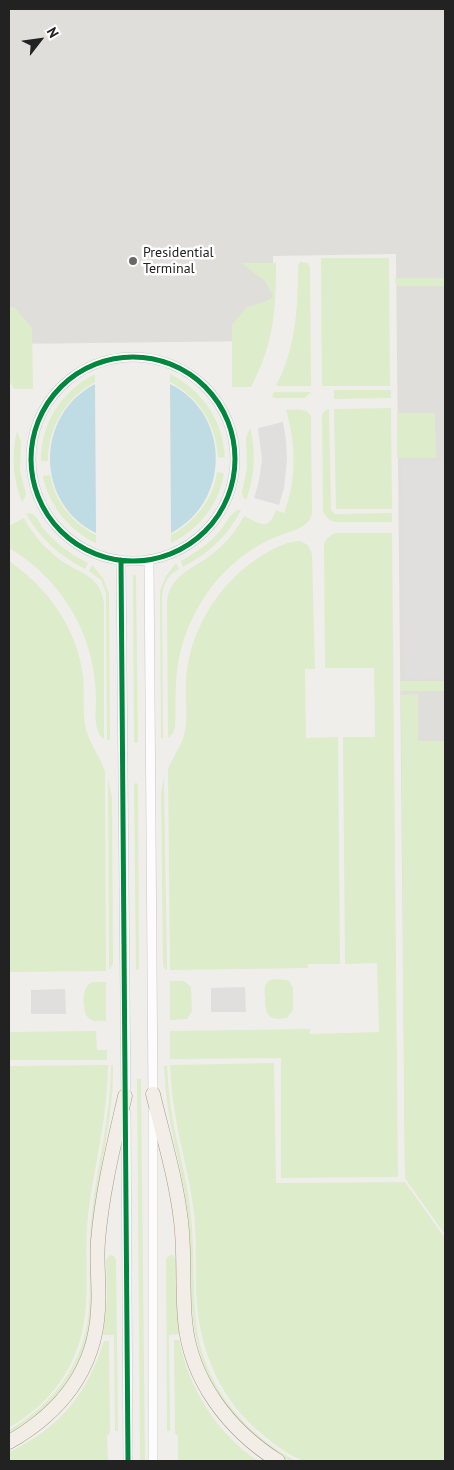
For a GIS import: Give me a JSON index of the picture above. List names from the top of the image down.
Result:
{
  "places": ["Presidential Terminal"],
  "north": "top right"
}
